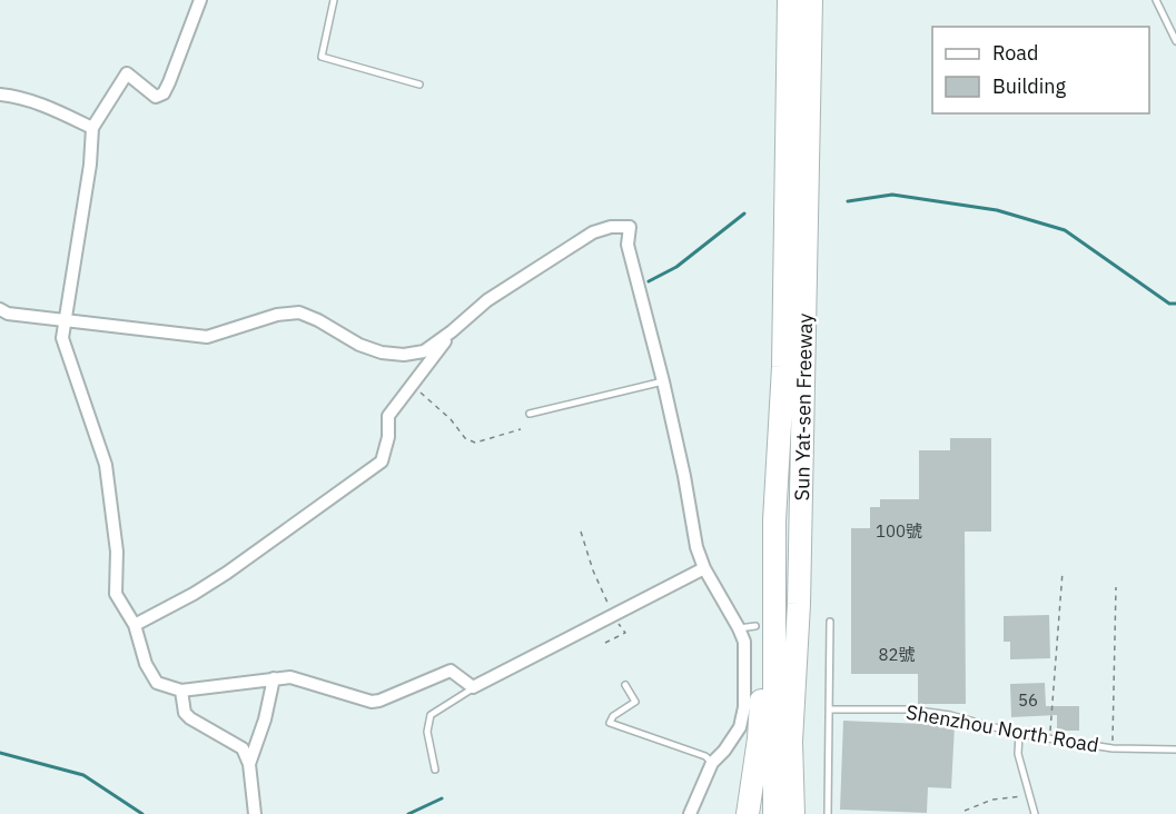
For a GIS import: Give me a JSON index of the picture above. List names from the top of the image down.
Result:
{
  "streets": {
    "highway": ["Sun Yat-sen Freeway"],
    "lane": ["Shenzhou North Road"]
  },
  "house_numbers": ["100號", "82號", "56"],
  "legend": ["Road", "Building"]
}
